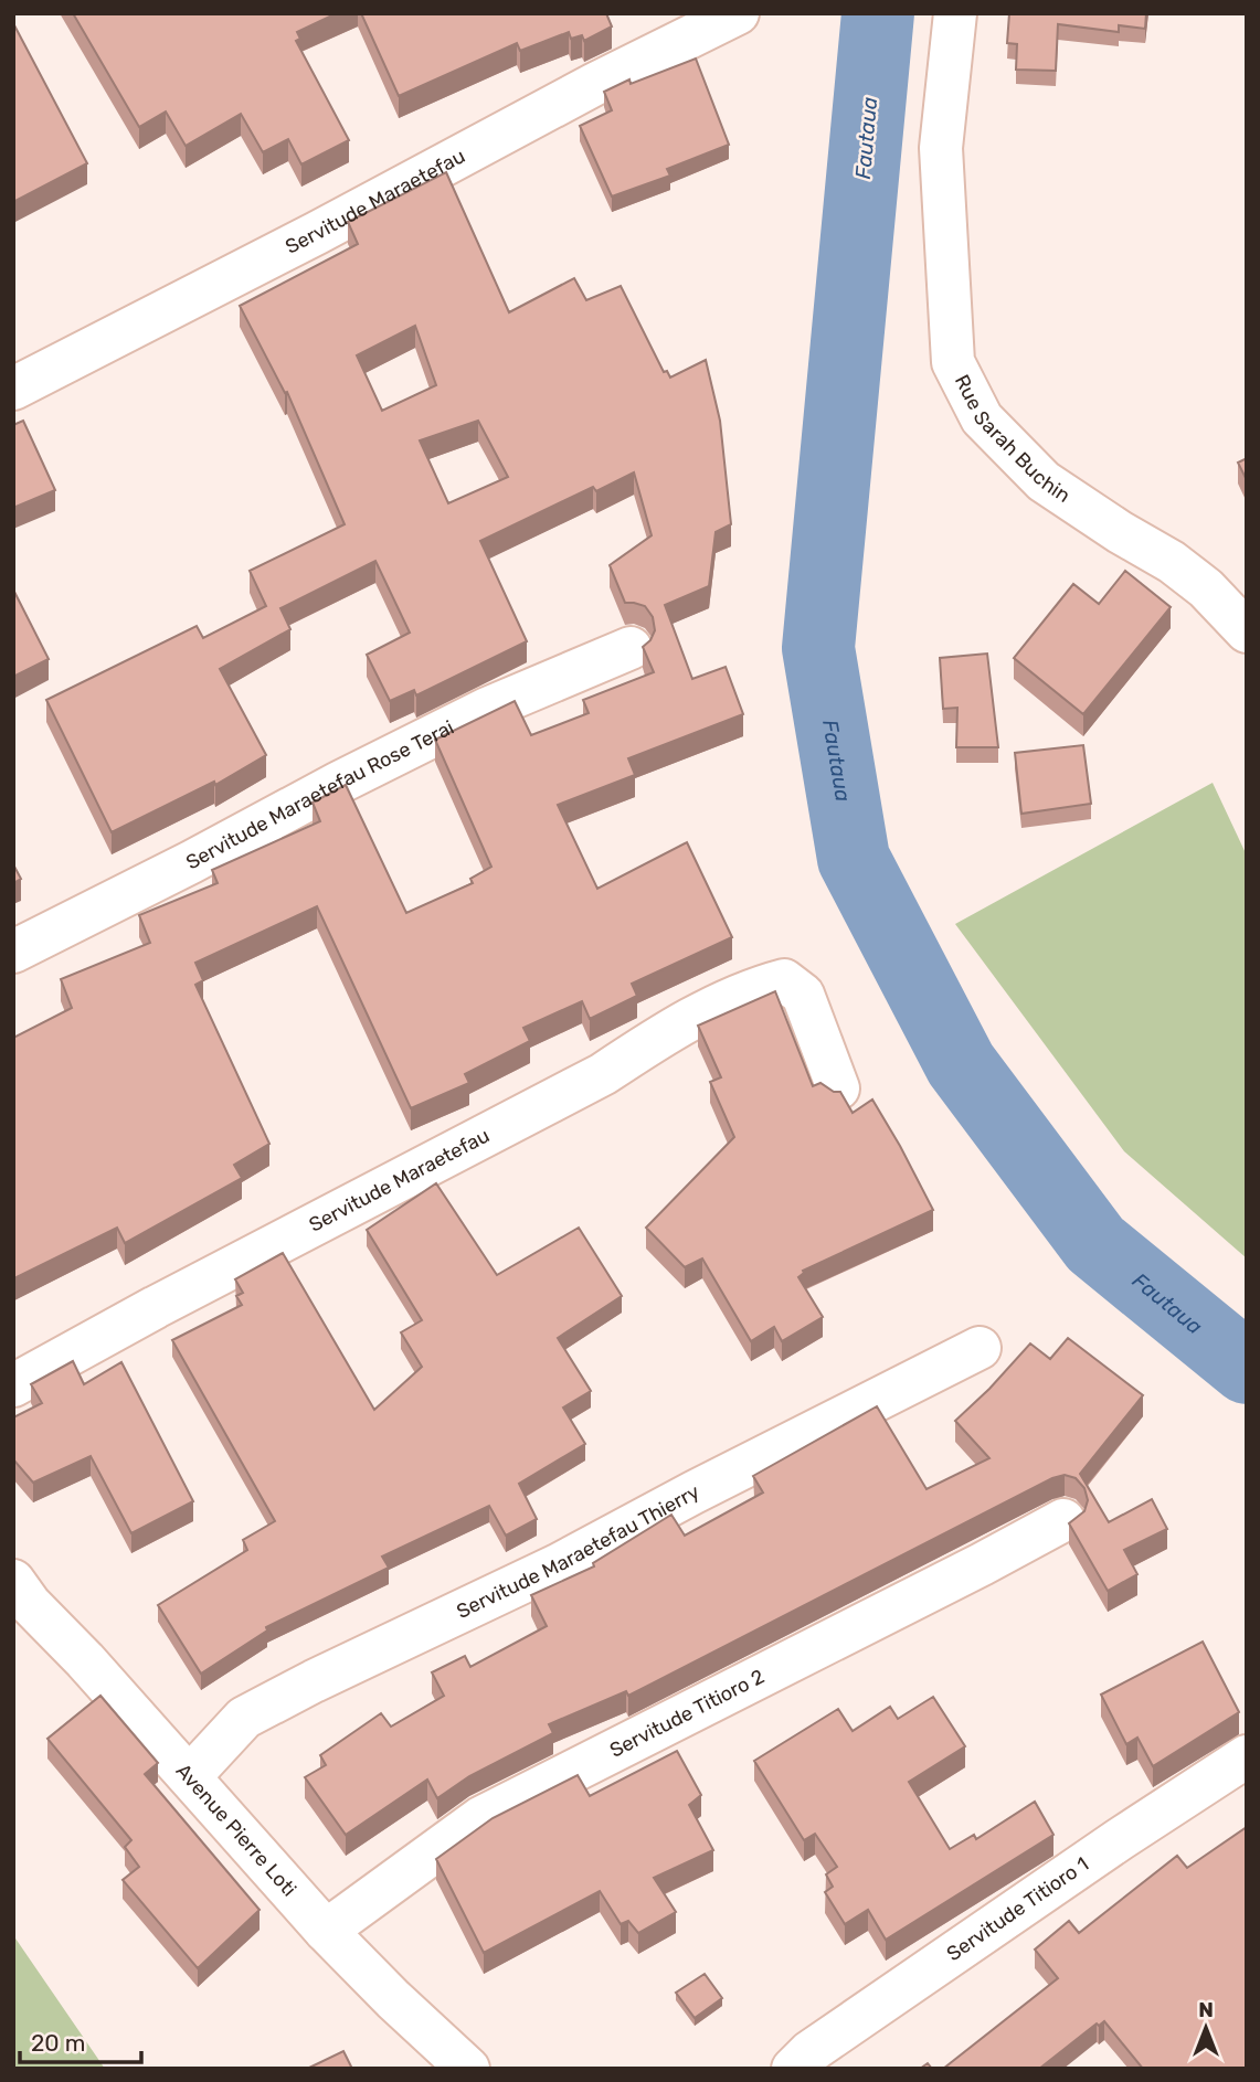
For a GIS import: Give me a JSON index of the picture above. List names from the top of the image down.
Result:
{
  "streets": {
    "street": [
      "Servitude Maraetefau",
      "Rue Sarah Buchin",
      "Servitude Maraetefau Rose Terai",
      "Servitude Maraetefau Thierry",
      "Servitude Titioro 2",
      "Avenue Pierre Loti",
      "Servitude Titioro 1"
    ]
  },
  "crossings": [
    ["Servitude Maraetefau Thierry", "Avenue Pierre Loti"],
    ["Servitude Titioro 2", "Avenue Pierre Loti"]
  ],
  "water": ["Fautaua"],
  "scale_bar": "20 m",
  "north": "top"
}
